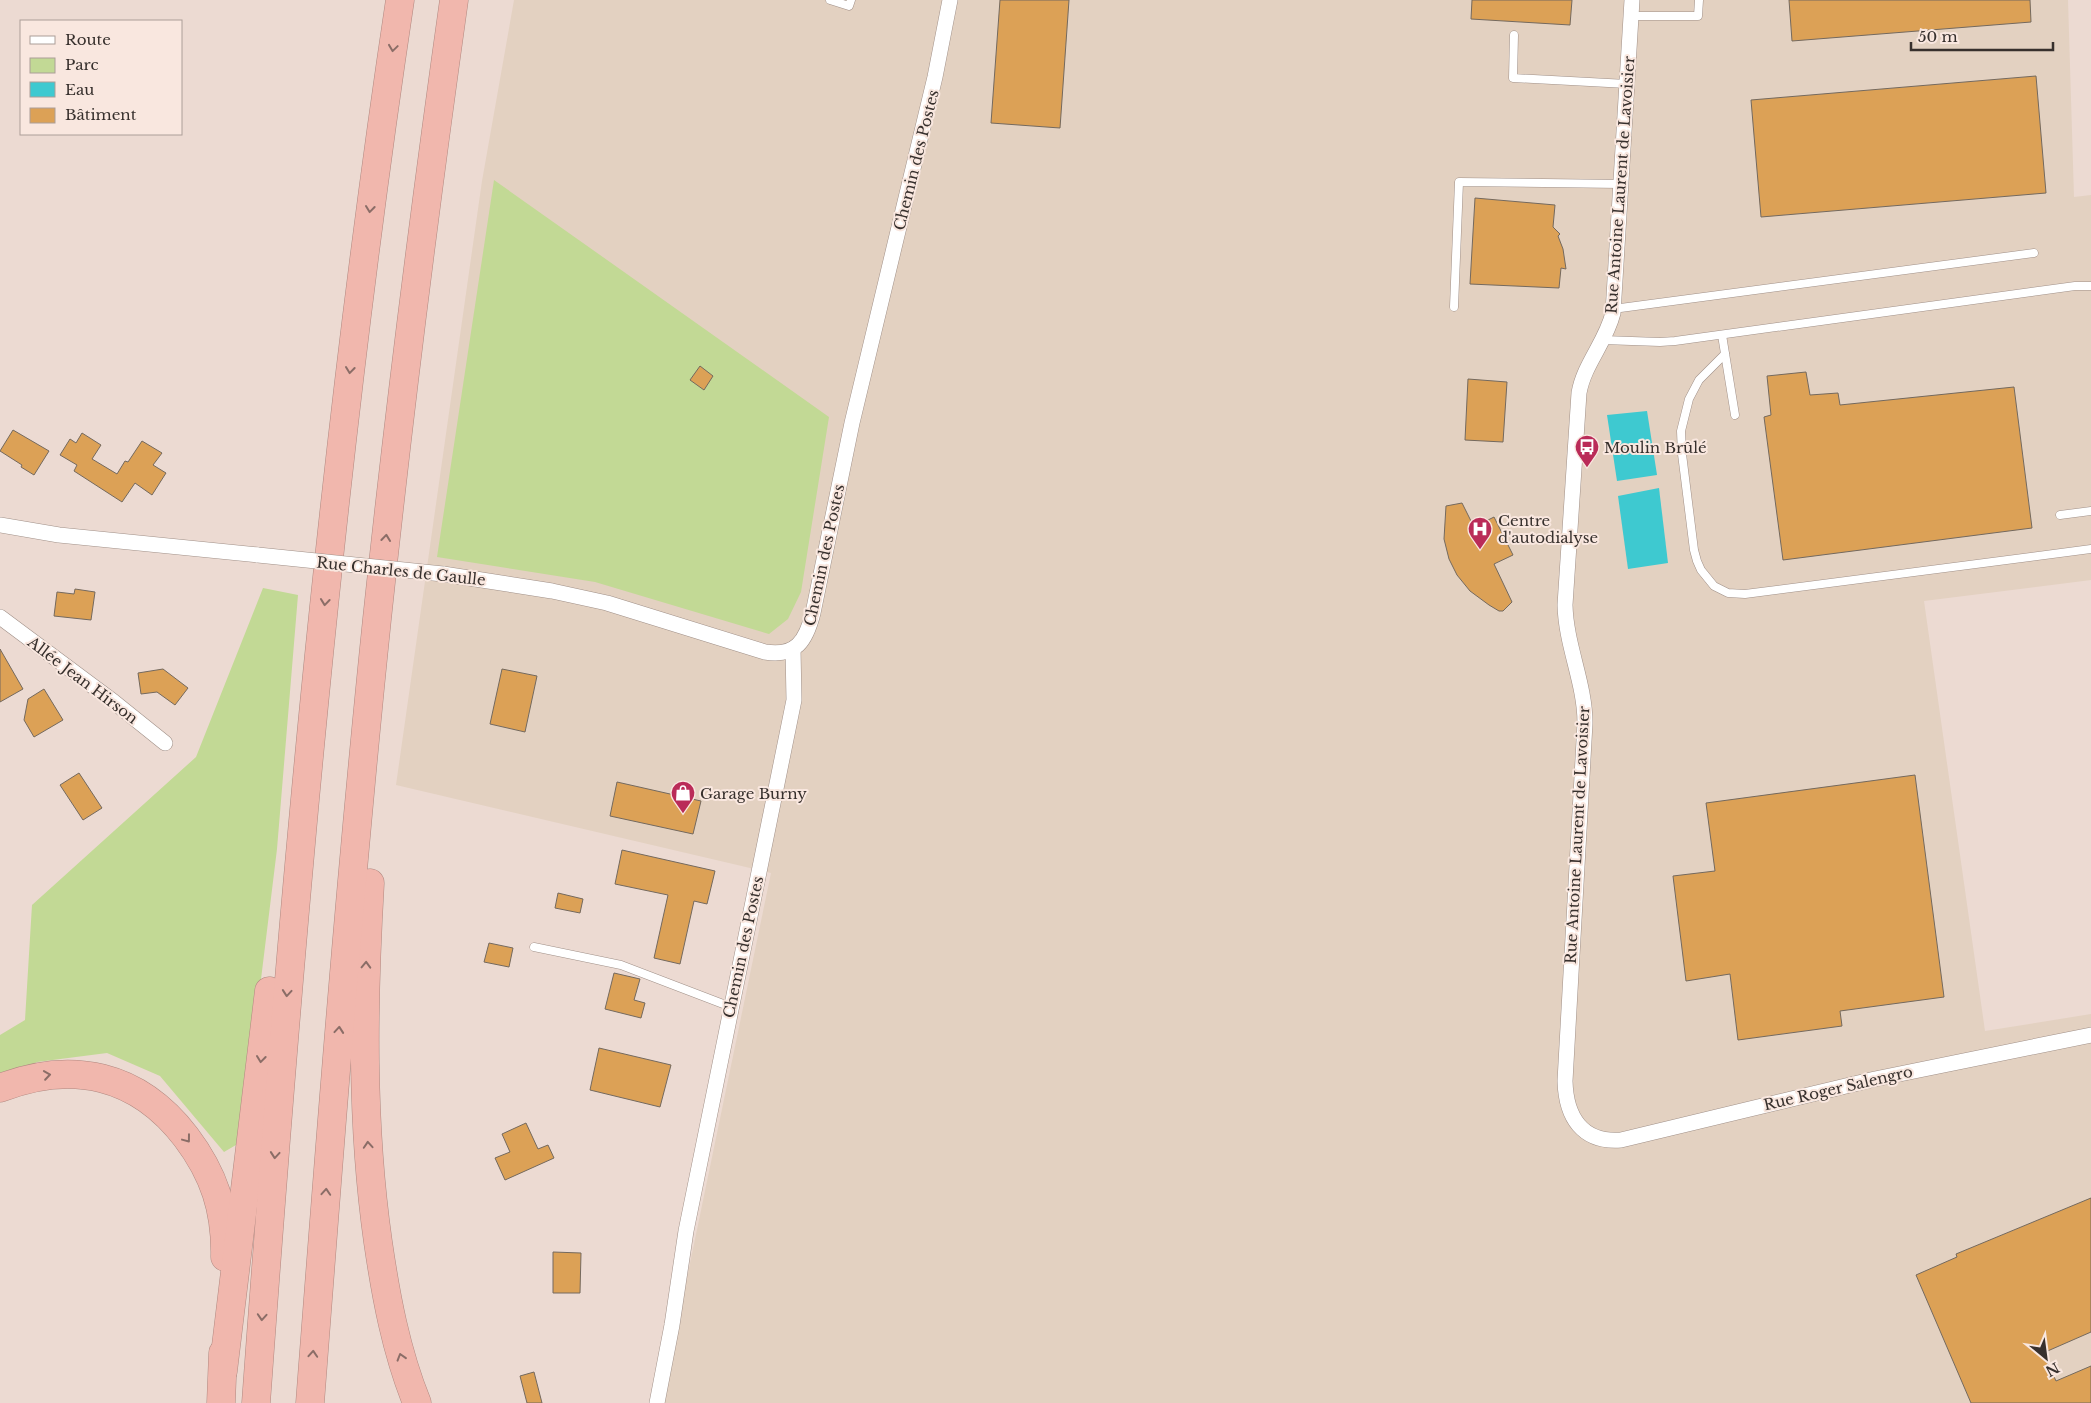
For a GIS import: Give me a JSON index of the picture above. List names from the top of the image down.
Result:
{
  "streets": {
    "street": [
      "Chemin des Postes",
      "Rue Antoine Laurent de Lavoisier",
      "Rue Charles de Gaulle",
      "Allée Jean Hirson",
      "Rue Roger Salengro"
    ]
  },
  "crossings": [
    ["Chemin des Postes", "Rue Charles de Gaulle"],
    ["Rue Antoine Laurent de Lavoisier", "Rue Roger Salengro"]
  ],
  "places": {
    "bus stop": ["Moulin Brûlé"],
    "hospital": ["Centre d'autodialyse"],
    "shop": ["Garage Burny"]
  },
  "legend": [
    "Route",
    "Parc",
    "Eau",
    "Bâtiment"
  ],
  "scale_bar": "50 m",
  "north": "bottom right"
}
